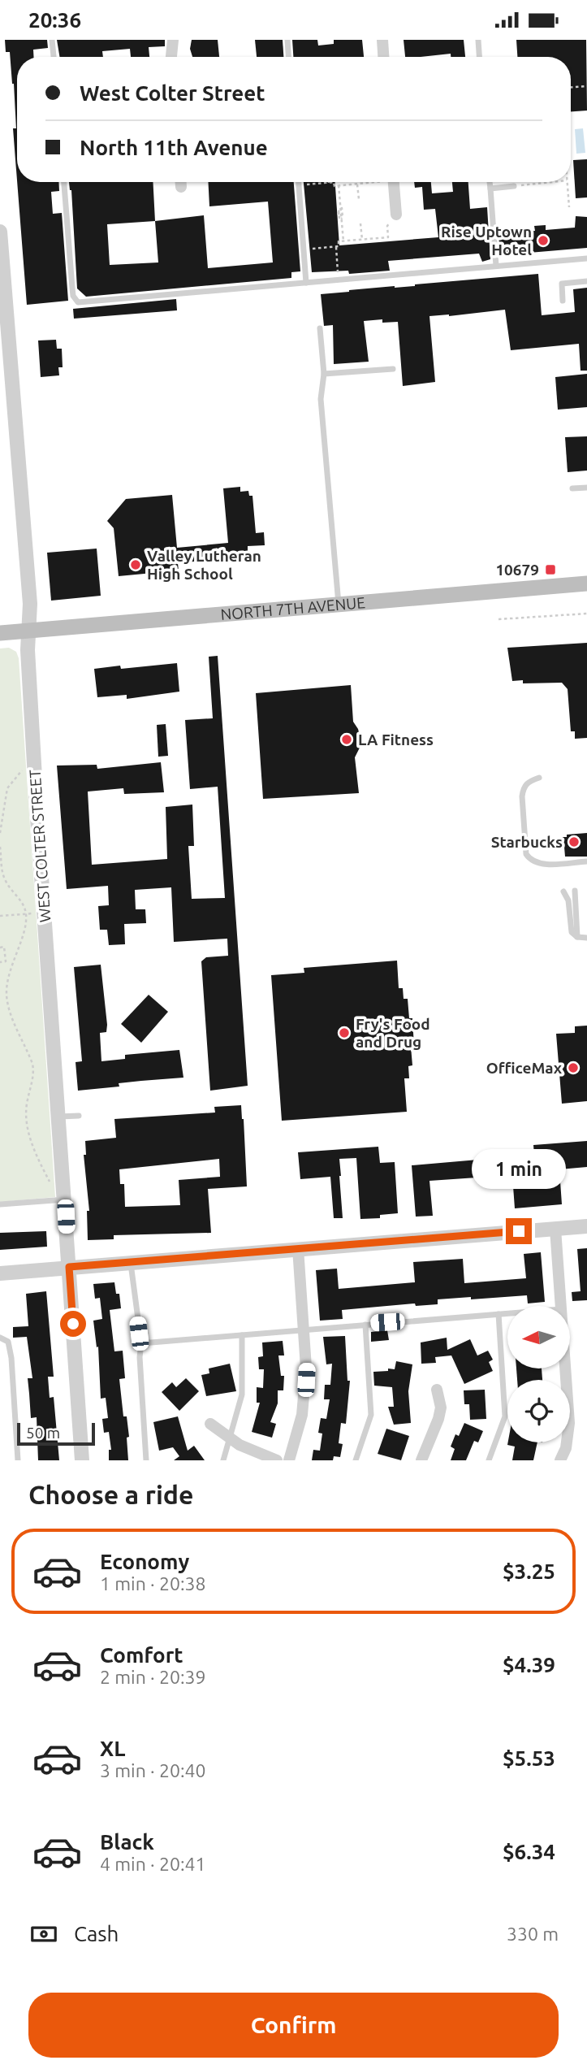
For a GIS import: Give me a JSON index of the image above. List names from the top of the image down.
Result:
{
  "streets": {
    "main road": ["NORTH 7TH AVENUE"],
    "street": ["WEST COLTER STREET"]
  },
  "crossings": [
    ["NORTH 7TH AVENUE", "WEST COLTER STREET"]
  ],
  "places": {
    "other": [
      "Rise Uptown Hotel",
      "Valley Lutheran High School",
      "LA Fitness",
      "Starbucks",
      "Fry's Food and Drug",
      "OfficeMax"
    ],
    "transit": ["10679"]
  },
  "scale_bar": "50 m",
  "north": "left",
  "page": {
    "status": "20:36",
    "banner": ["West Colter Street", "North 11th Avenue"],
    "bubble": "1 min",
    "scale": "50 m",
    "heading": "Choose a ride",
    "list": [
      {
        "name": "Economy",
        "note": "1 min · 20:38",
        "value": "$3.25"
      },
      {
        "name": "Comfort",
        "note": "2 min · 20:39",
        "value": "$4.39"
      },
      {
        "name": "XL",
        "note": "3 min · 20:40",
        "value": "$5.53"
      },
      {
        "name": "Black",
        "note": "4 min · 20:41",
        "value": "$6.34"
      }
    ],
    "pay": ["Cash", "330 m"],
    "buttons": "Confirm"
  }
}
